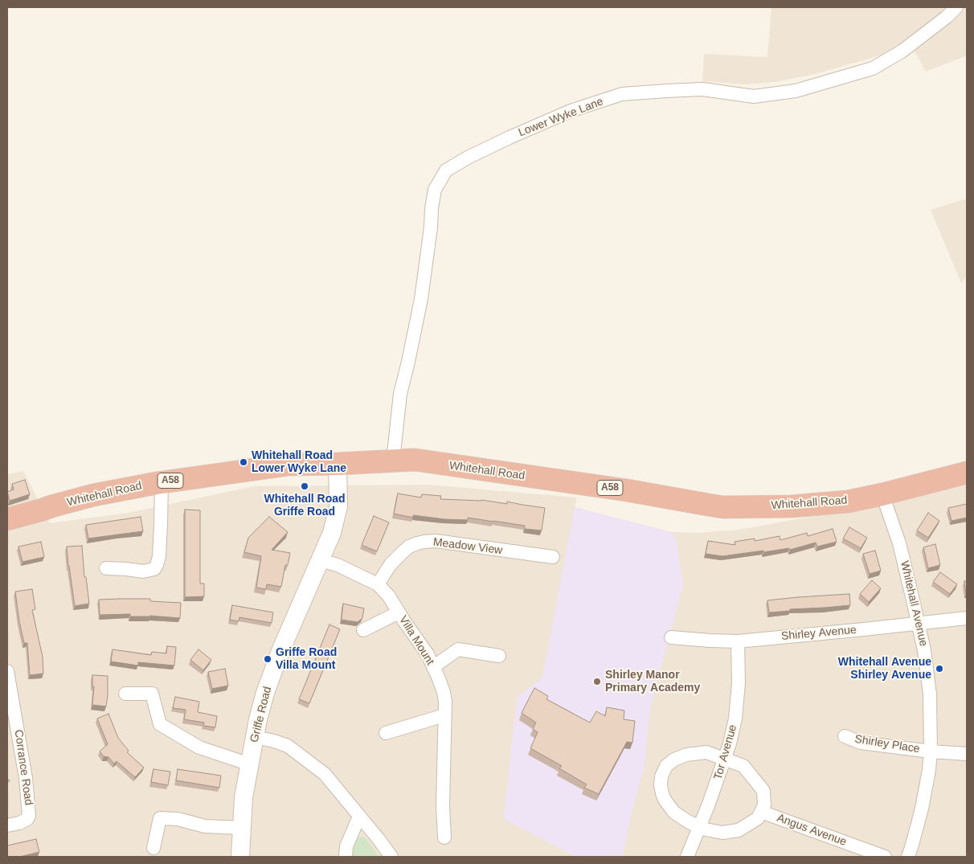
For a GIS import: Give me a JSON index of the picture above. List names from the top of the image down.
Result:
{
  "streets": {
    "highway": ["Whitehall Road", "A58"],
    "street": [
      "Lower Wyke Lane",
      "Meadow View",
      "Whitehall Avenue",
      "Shirley Avenue",
      "Villa Mount",
      "Griffe Road",
      "Shirley Place",
      "Tor Avenue",
      "Corrance Road",
      "Angus Avenue"
    ]
  },
  "crossings": [
    ["Lower Wyke Lane", "Whitehall Road"],
    ["Whitehall Road", "Whitehall Avenue"],
    ["Whitehall Road", "Griffe Road"],
    ["Meadow View", "Villa Mount"],
    ["Whitehall Avenue", "Shirley Avenue"],
    ["Whitehall Avenue", "Shirley Place"],
    ["Shirley Avenue", "Tor Avenue"],
    ["Villa Mount", "Griffe Road"]
  ],
  "places": [
    "Whitehall Road Lower Wyke Lane",
    "Whitehall Road Griffe Road",
    "Griffe Road Villa Mount",
    "Whitehall Avenue Shirley Avenue",
    "Shirley Manor Primary Academy"
  ]
}
